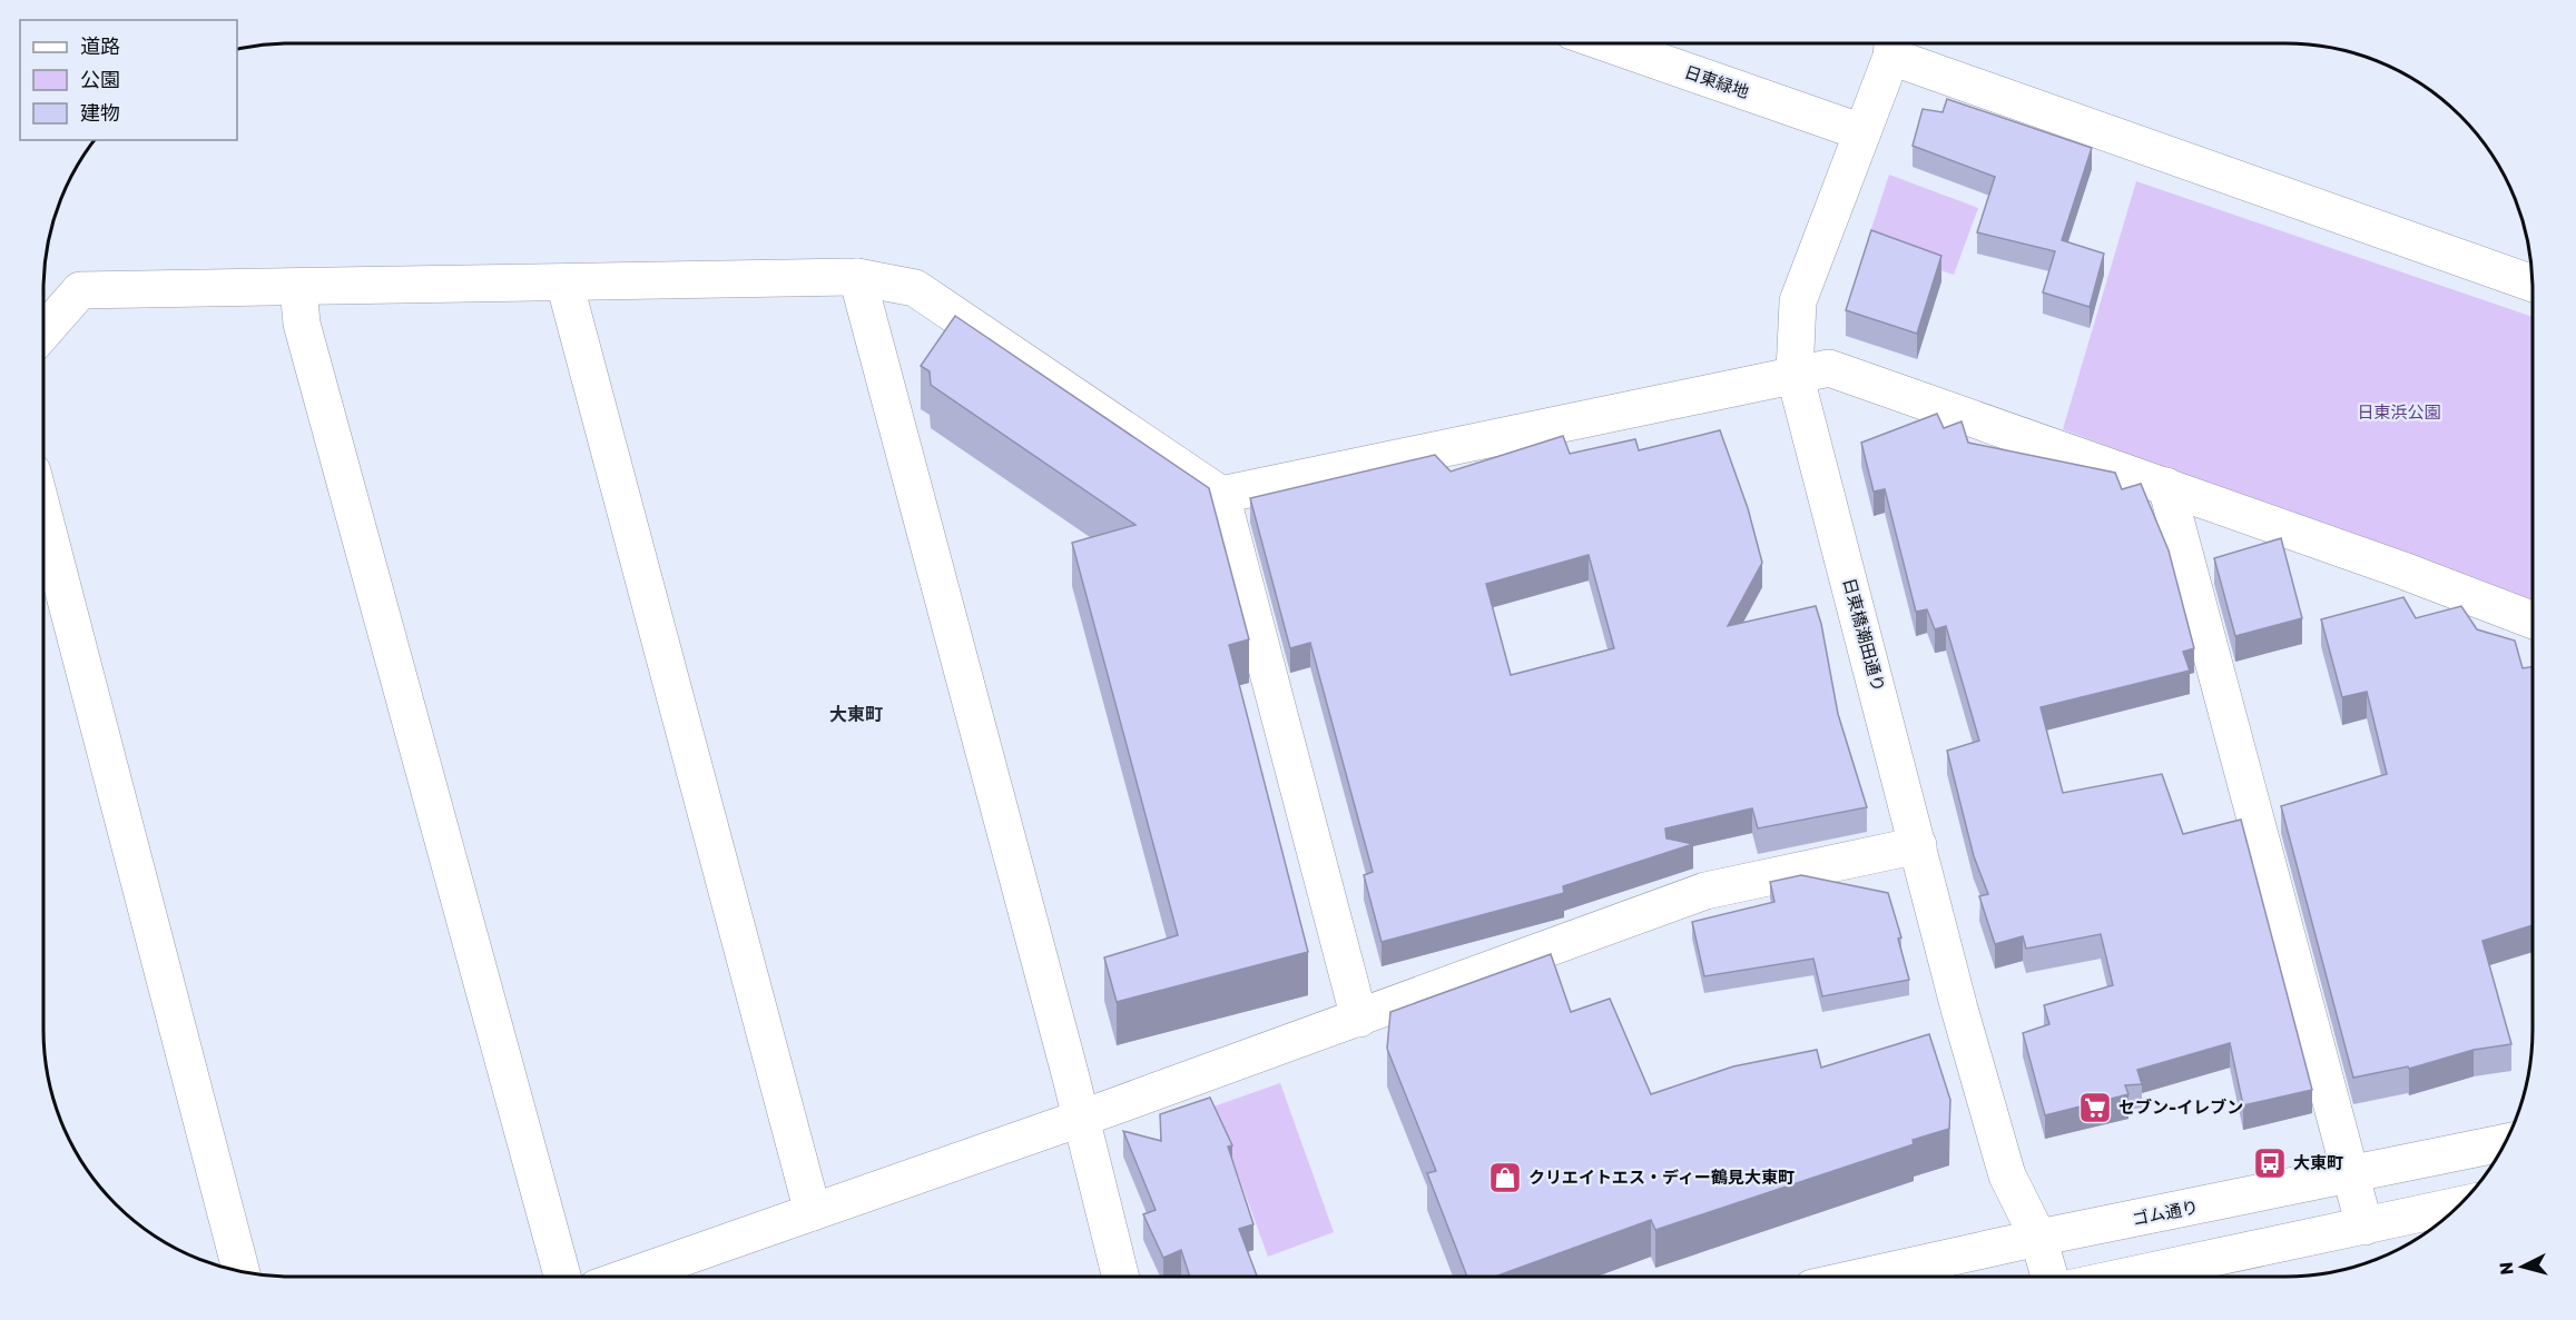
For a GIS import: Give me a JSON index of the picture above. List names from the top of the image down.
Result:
{
  "streets": {
    "street": ["日東緑地", "日東橋潮田通り", "ゴム通り"]
  },
  "crossings": [
    ["日東緑地", "日東橋潮田通り"],
    ["日東橋潮田通り", "ゴム通り"]
  ],
  "districts": ["大東町"],
  "parks": ["日東浜公園"],
  "places": {
    "supermarket": ["セブン-イレブン"],
    "bus stop": ["大東町"],
    "shop": ["クリエイトエス・ディー鶴見大東町"]
  },
  "legend": ["道路", "公園", "建物"],
  "north": "left"
}
